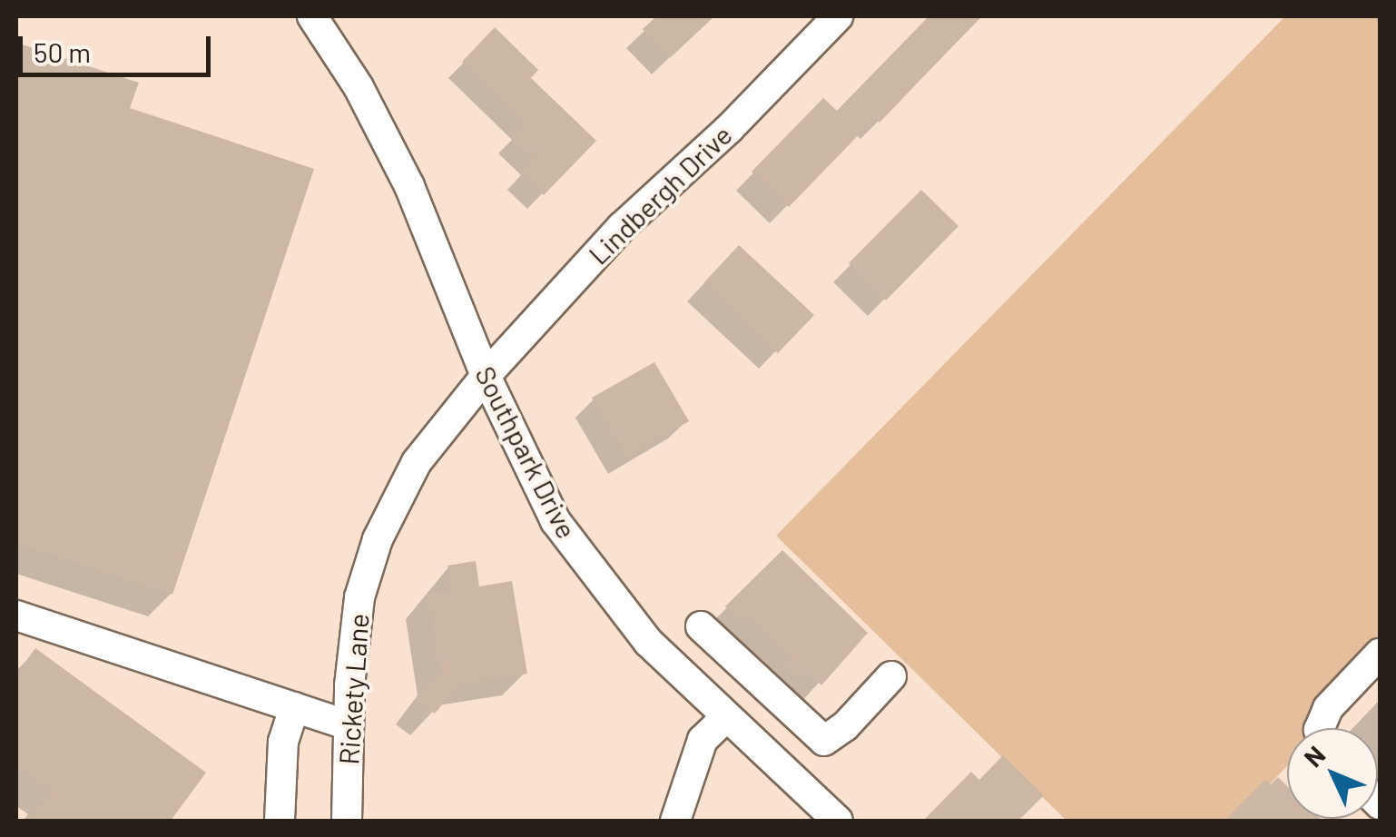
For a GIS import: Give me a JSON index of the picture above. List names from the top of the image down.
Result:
{
  "streets": {
    "street": ["Lindbergh Drive", "Southpark Drive", "Rickety Lane"]
  },
  "crossings": [
    ["Lindbergh Drive", "Southpark Drive"],
    ["Lindbergh Drive", "Rickety Lane"],
    ["Southpark Drive", "Rickety Lane"]
  ],
  "scale_bar": "50 m",
  "north": "top left"
}
